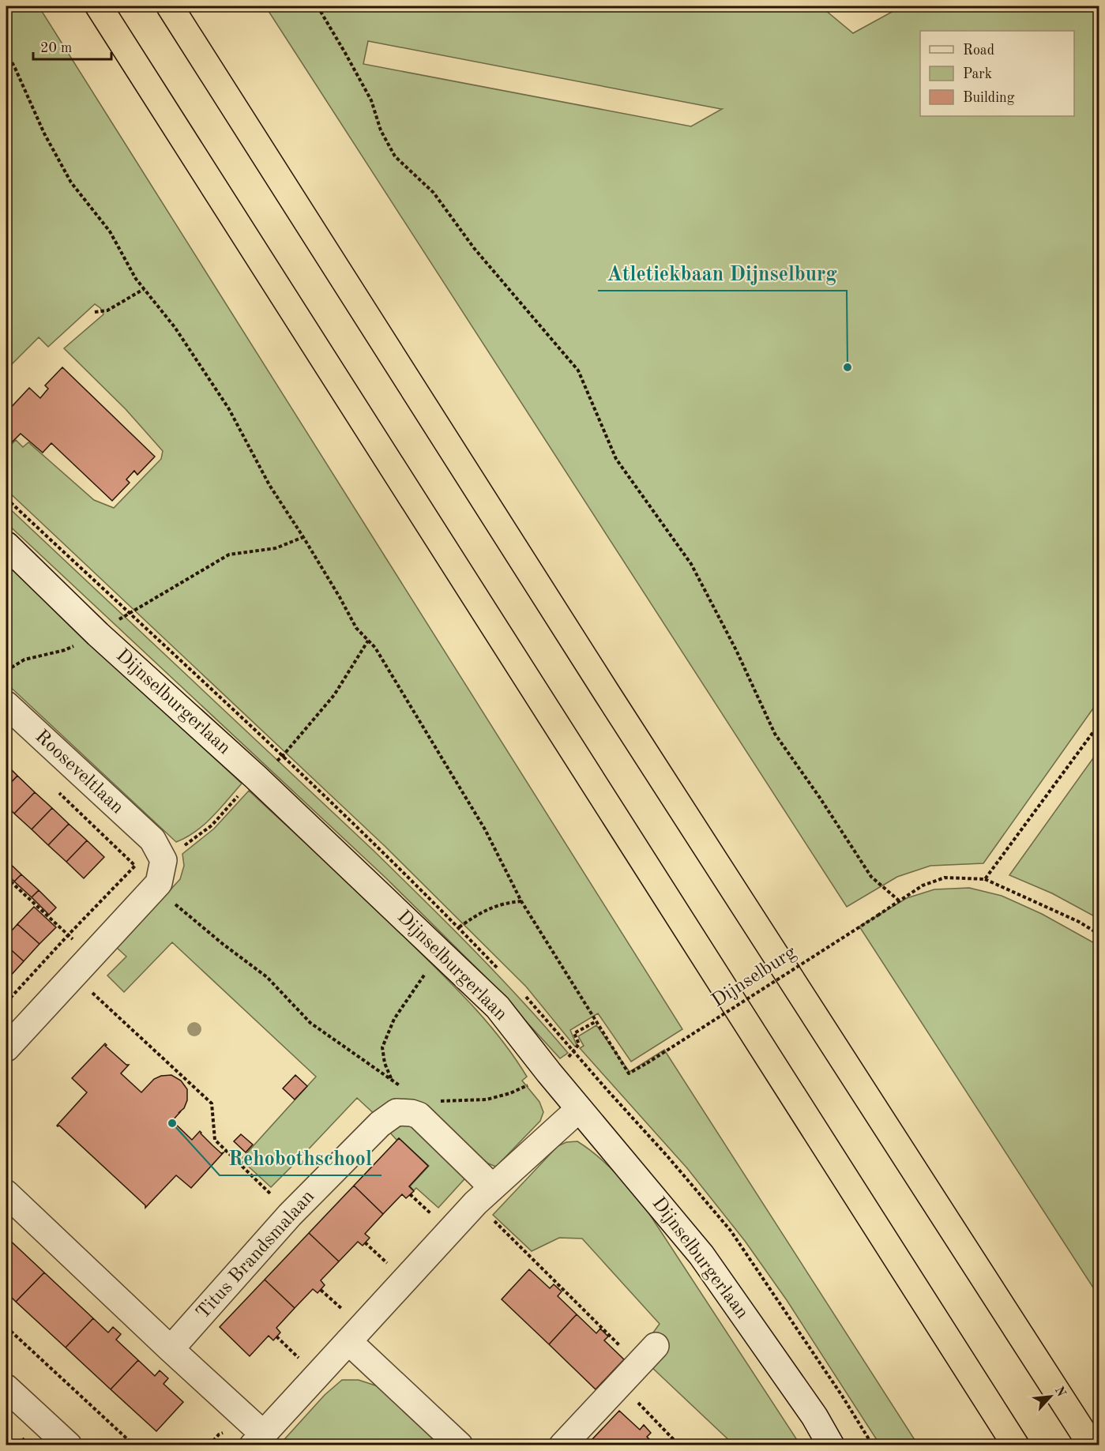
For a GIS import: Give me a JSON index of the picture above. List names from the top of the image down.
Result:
{
  "streets": {
    "street": ["Dijnselburgerlaan", "Rooseveltlaan", "Titus Brandsmalaan"],
    "path": ["Dijnselburg"]
  },
  "places": ["Atletiekbaan Dijnselburg", "Rehobothschool"],
  "legend": ["Road", "Park", "Building"],
  "scale_bar": "20 m",
  "north": "top right"
}
